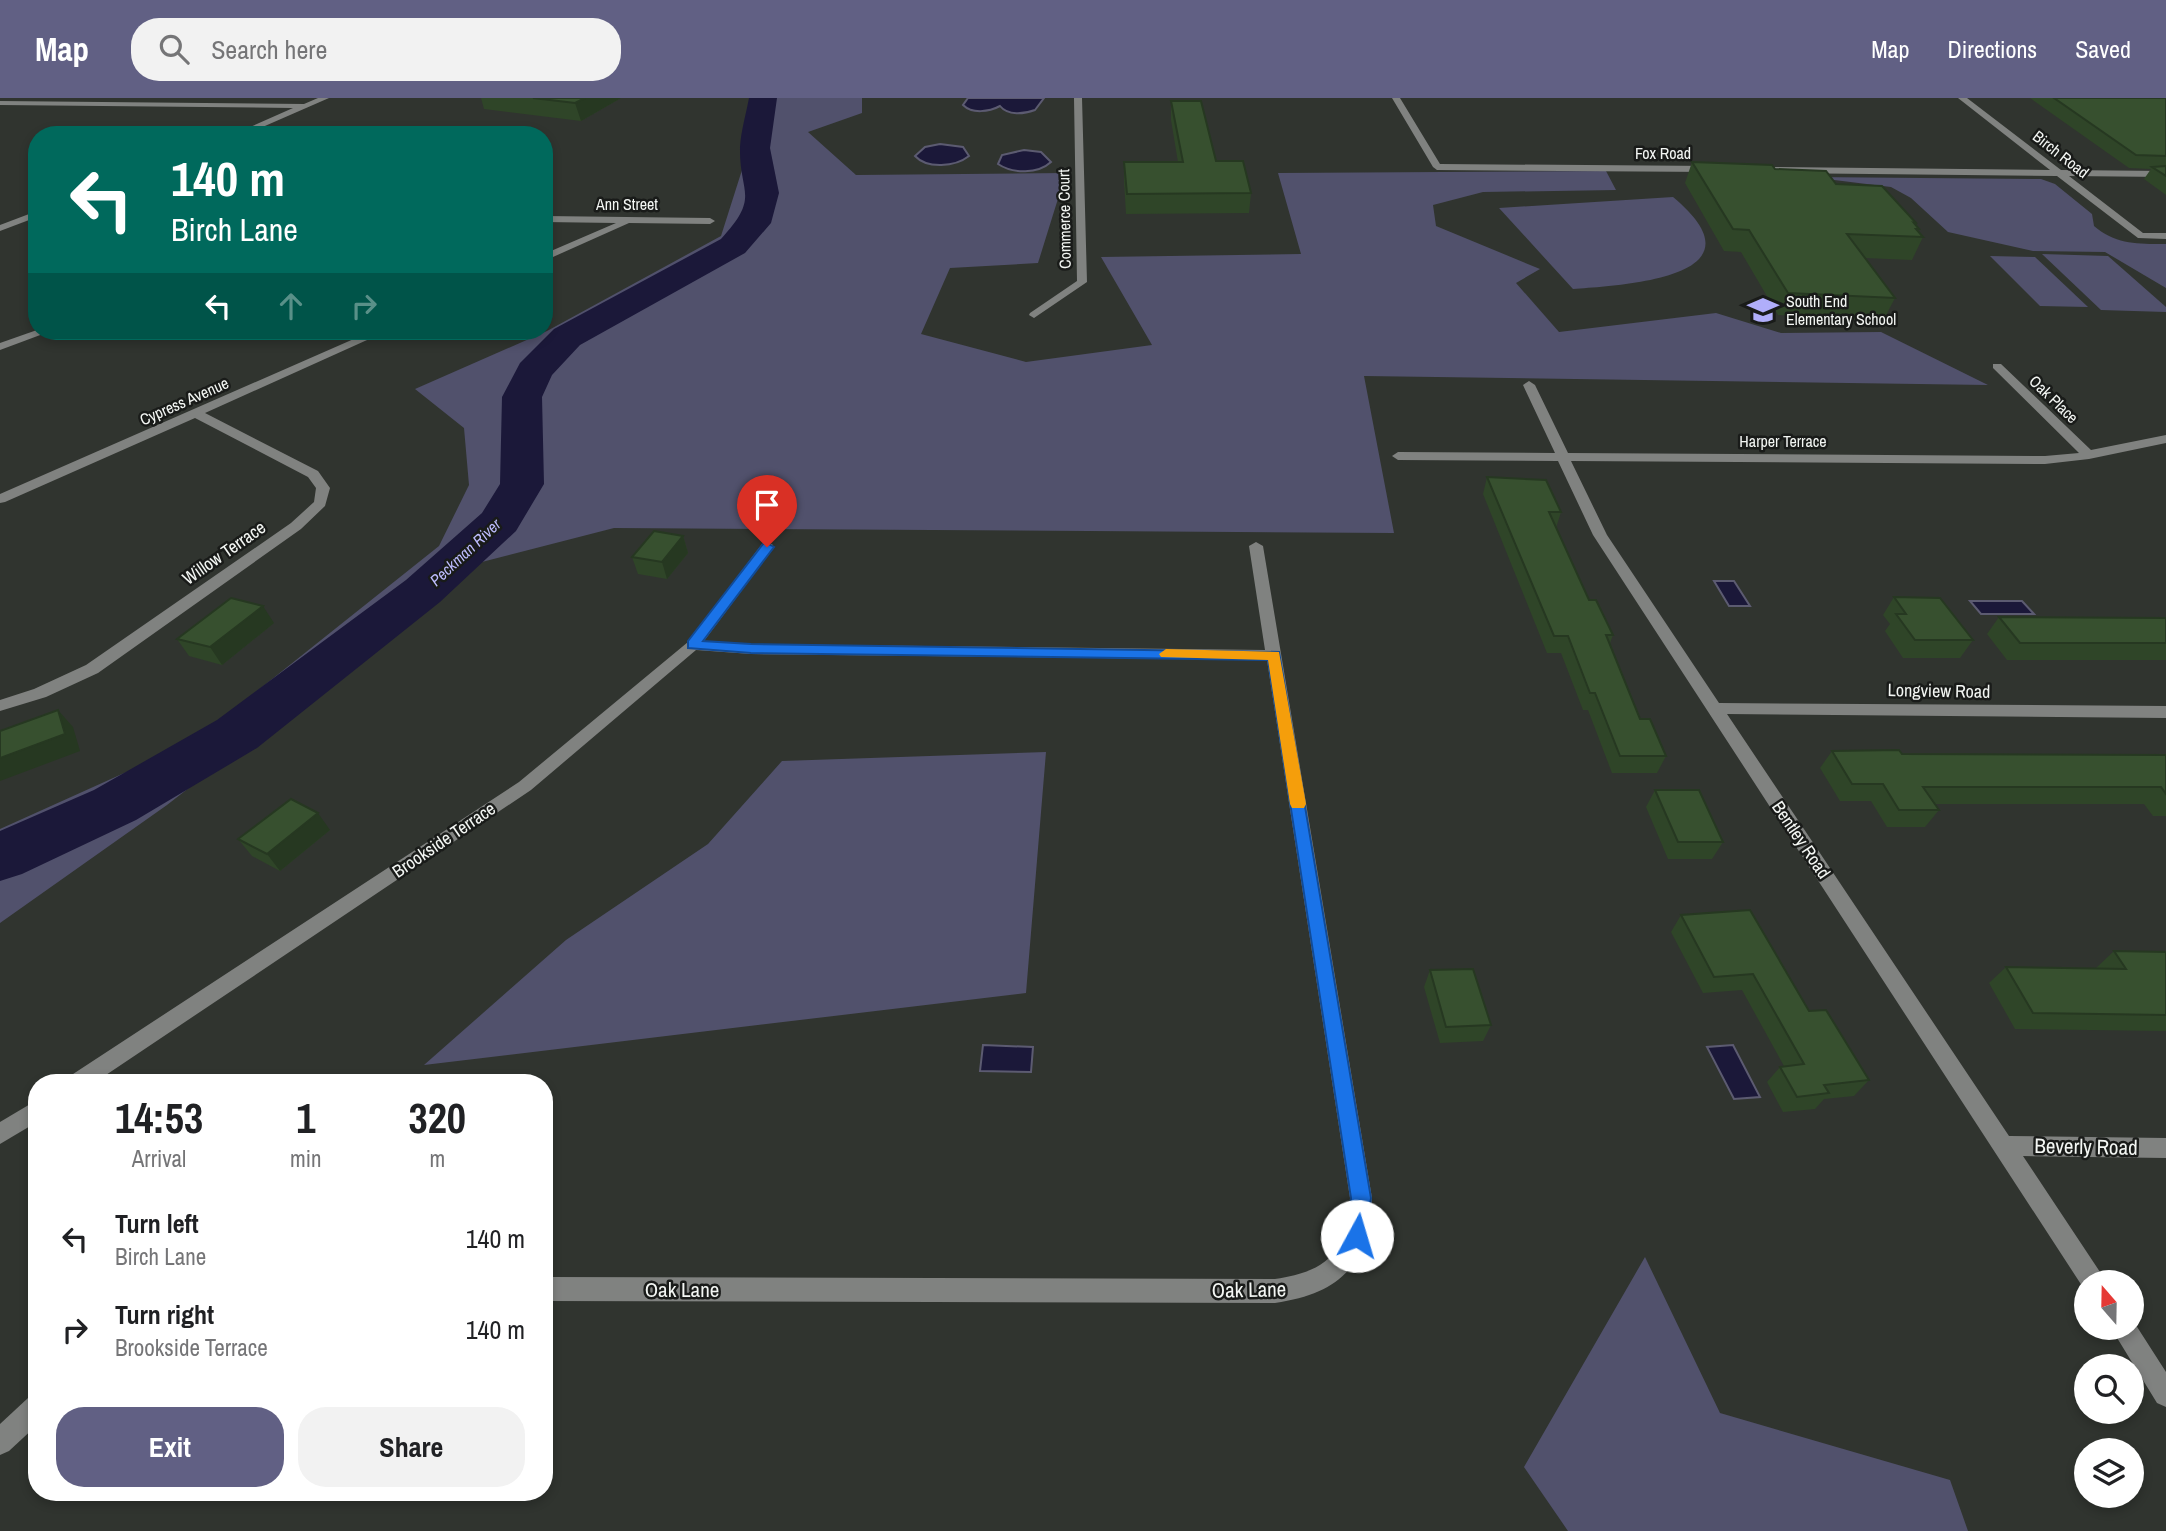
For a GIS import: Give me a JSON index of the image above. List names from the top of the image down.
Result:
{
  "streets": {
    "street": [
      "Fox Road",
      "Birch Road",
      "Ann Street",
      "Commerce Court",
      "Oak Place",
      "Cypress Avenue",
      "Harper Terrace",
      "Willow Terrace",
      "Longview Road",
      "Brookside Terrace",
      "Bentley Road",
      "Beverly Road",
      "Oak Lane"
    ]
  },
  "crossings": [
    ["Oak Place", "Harper Terrace"],
    ["Cypress Avenue", "Willow Terrace"],
    ["Harper Terrace", "Bentley Road"],
    ["Longview Road", "Bentley Road"],
    ["Bentley Road", "Beverly Road"]
  ],
  "water": ["Peckman River"],
  "places": {
    "school or university": ["South End Elementary School"]
  },
  "north": "top",
  "page": {
    "header": "Map",
    "search": "Search here",
    "nav": ["Map", "Directions", "Saved"],
    "turn": ["140 m", "Birch Lane"],
    "eta": [
      "14:53",
      "Arrival",
      "1",
      "min",
      "320",
      "m"
    ],
    "list": [
      {
        "name": "Turn left",
        "note": "Birch Lane",
        "value": "140 m"
      },
      {
        "name": "Turn right",
        "note": "Brookside Terrace",
        "value": "140 m"
      }
    ],
    "buttons": ["Exit", "Share"]
  }
}
